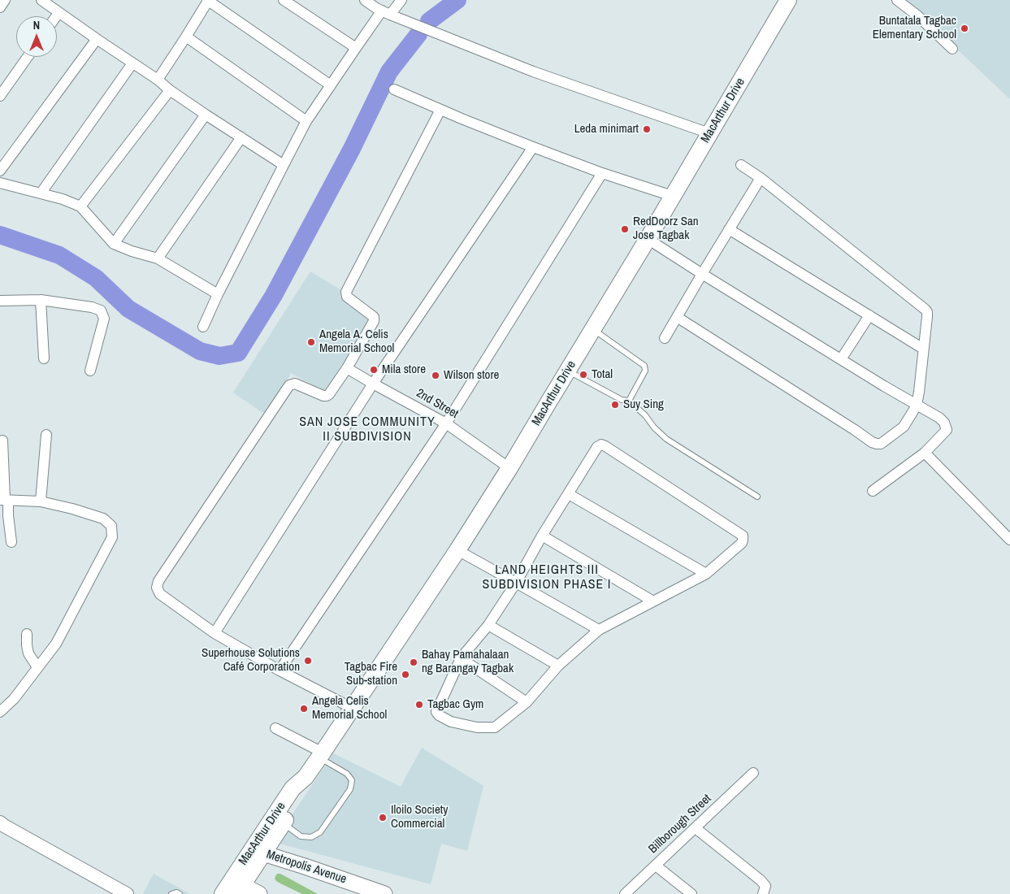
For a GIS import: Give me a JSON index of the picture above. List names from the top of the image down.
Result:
{
  "streets": {
    "main road": ["MacArthur Drive", "Metropolis Avenue"],
    "street": ["2nd Street", "Billborough Street"]
  },
  "crossings": [
    ["MacArthur Drive", "2nd Street"],
    ["MacArthur Drive", "Metropolis Avenue"]
  ],
  "districts": ["SAN JOSE COMMUNITY II SUBDIVISION", "LAND HEIGHTS III SUBDIVISION PHASE I"],
  "places": [
    "Buntatala Tagbac Elementary School",
    "Leda minimart",
    "RedDoorz San Jose Tagbak",
    "Angela A. Celis Memorial School",
    "Mila store",
    "Total",
    "Wilson store",
    "Suy Sing",
    "Superhouse Solutions Café Corporation",
    "Bahay Pamahalaan ng Barangay Tagbak",
    "Tagbac Fire Sub-station",
    "Tagbac Gym",
    "Angela Celis Memorial School",
    "Iloilo Society Commercial"
  ],
  "north": "top"
}
